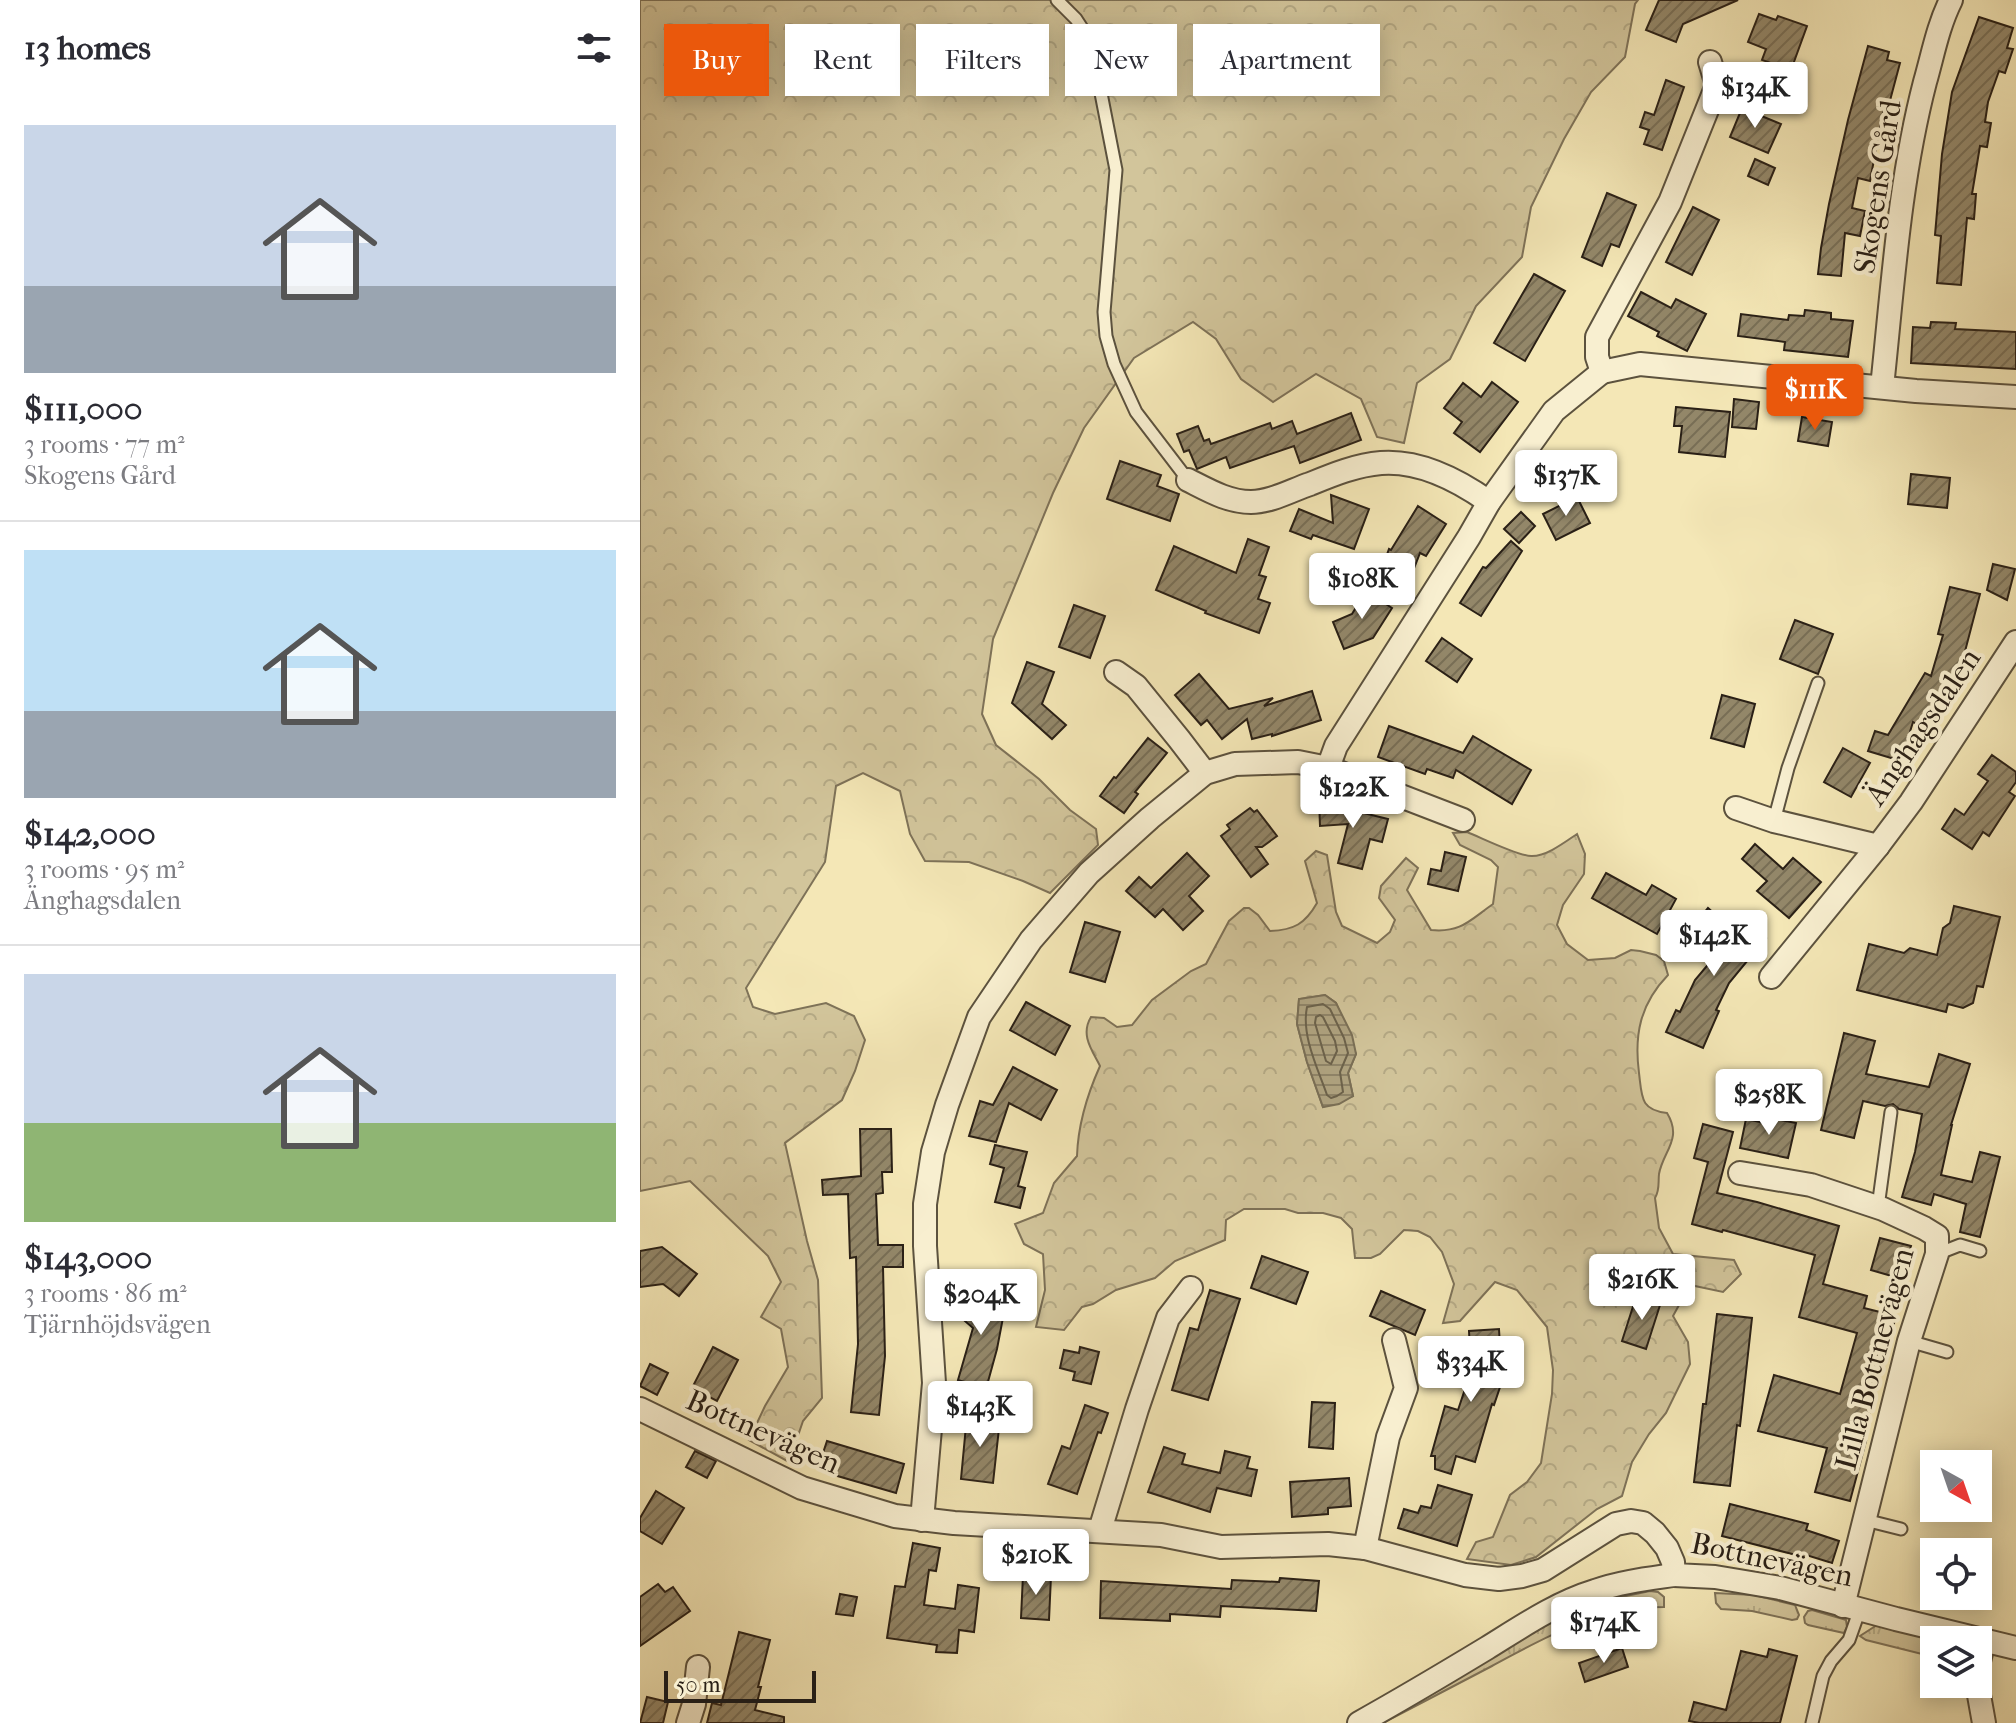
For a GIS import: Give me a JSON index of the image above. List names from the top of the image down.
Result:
{
  "streets": {
    "street": [
      "Skogens Gård",
      "Änghagsdalen",
      "Lilla Bottnevägen",
      "Bottnevägen"
    ]
  },
  "crossings": [
    ["Lilla Bottnevägen", "Bottnevägen"]
  ],
  "scale_bar": "50 m",
  "north": "bottom right",
  "page": {
    "heading": "13 homes",
    "chip": [
      "Buy",
      "Rent",
      "Filters",
      "New",
      "Apartment"
    ],
    "price": [
      "$134K",
      "$111K",
      "$137K",
      "$108K",
      "$122K",
      "$142K",
      "$258K",
      "$216K",
      "$204K",
      "$334K",
      "$143K",
      "$210K",
      "$174K"
    ],
    "list": [
      {
        "name": "$111,000",
        "note": "3 rooms · 77 m² · Skogens Gård"
      },
      {
        "name": "$142,000",
        "note": "3 rooms · 95 m² · Änghagsdalen"
      },
      {
        "name": "$143,000",
        "note": "3 rooms · 86 m² · Tjärnhöjdsvägen"
      }
    ],
    "scale": "50 m"
  }
}
